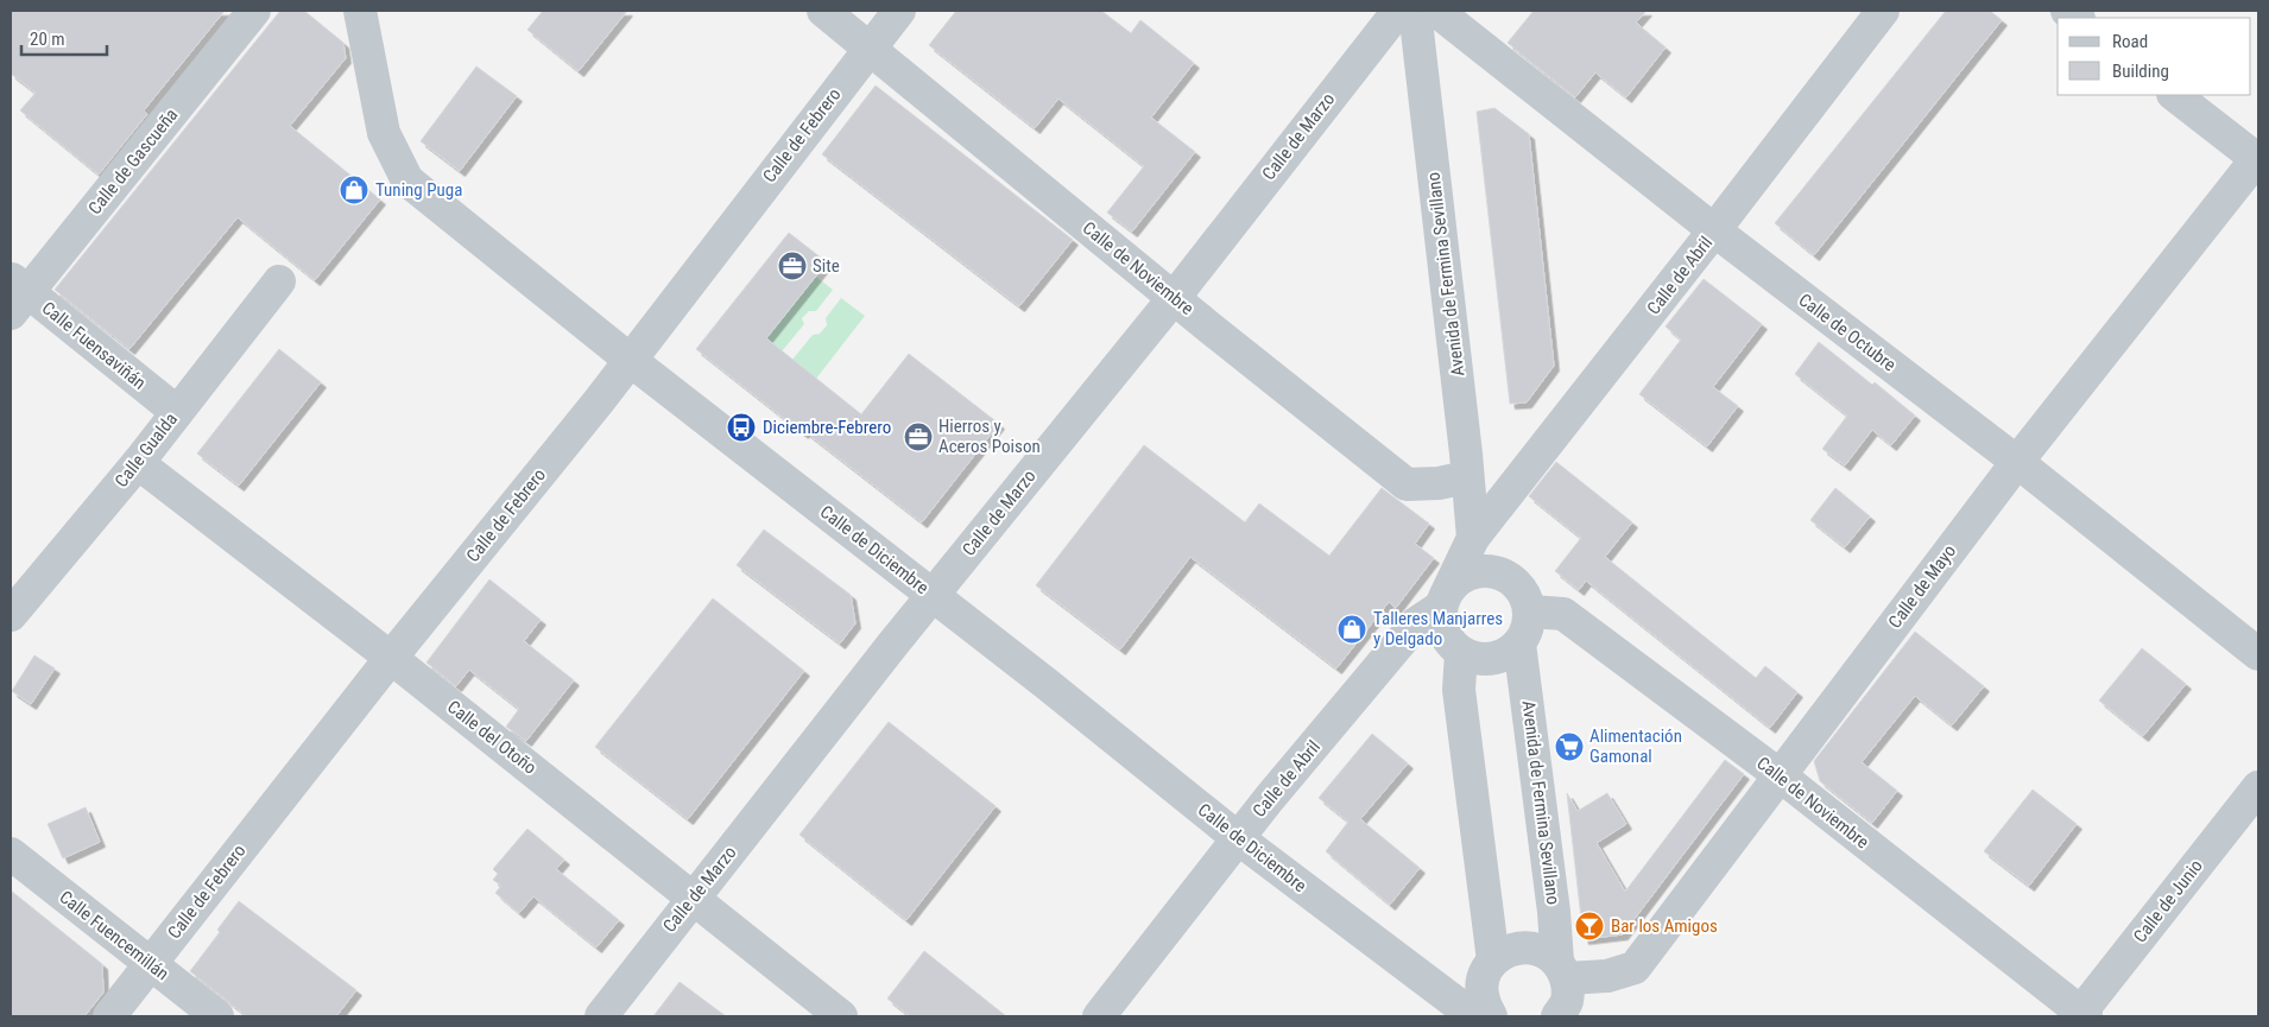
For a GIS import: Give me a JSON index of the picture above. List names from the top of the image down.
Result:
{
  "streets": {
    "street": [
      "Calle de Febrero",
      "Calle de Marzo",
      "Calle de Gascueña",
      "Calle de Noviembre",
      "Avenida de Fermina Sevillano",
      "Calle de Abril",
      "Calle de Octubre",
      "Calle Fuensaviñán",
      "Calle Gualda",
      "Calle de Diciembre",
      "Calle de Mayo",
      "Calle del Otoño",
      "Calle de Junio",
      "Calle Fuencemillán"
    ]
  },
  "crossings": [
    ["Calle de Febrero", "Calle de Noviembre"],
    ["Calle de Febrero", "Calle de Diciembre"],
    ["Calle de Febrero", "Calle del Otoño"],
    ["Calle de Febrero", "Calle Fuencemillán"],
    ["Calle de Marzo", "Calle de Noviembre"],
    ["Calle de Marzo", "Calle de Diciembre"],
    ["Calle de Marzo", "Calle del Otoño"],
    ["Calle de Gascueña", "Calle Fuensaviñán"],
    ["Calle de Noviembre", "Avenida de Fermina Sevillano"],
    ["Calle de Noviembre", "Calle de Abril"],
    ["Calle de Noviembre", "Calle de Mayo"],
    ["Calle de Noviembre", "Calle de Junio"],
    ["Avenida de Fermina Sevillano", "Calle de Abril"],
    ["Avenida de Fermina Sevillano", "Calle de Mayo"],
    ["Calle de Abril", "Calle de Octubre"],
    ["Calle de Abril", "Calle de Diciembre"],
    ["Calle de Octubre", "Calle de Mayo"],
    ["Calle Fuensaviñán", "Calle Gualda"],
    ["Calle Gualda", "Calle del Otoño"]
  ],
  "places": {
    "shop": ["Tuning Puga", "Talleres Manjarres y Delgado"],
    "office": ["Site", "Hierros y Aceros Poison"],
    "bus stop": ["Diciembre-Febrero"],
    "supermarket": ["Alimentación Gamonal"],
    "bar": ["Bar los Amigos"]
  },
  "legend": ["Road", "Building"],
  "scale_bar": "20 m"
}
